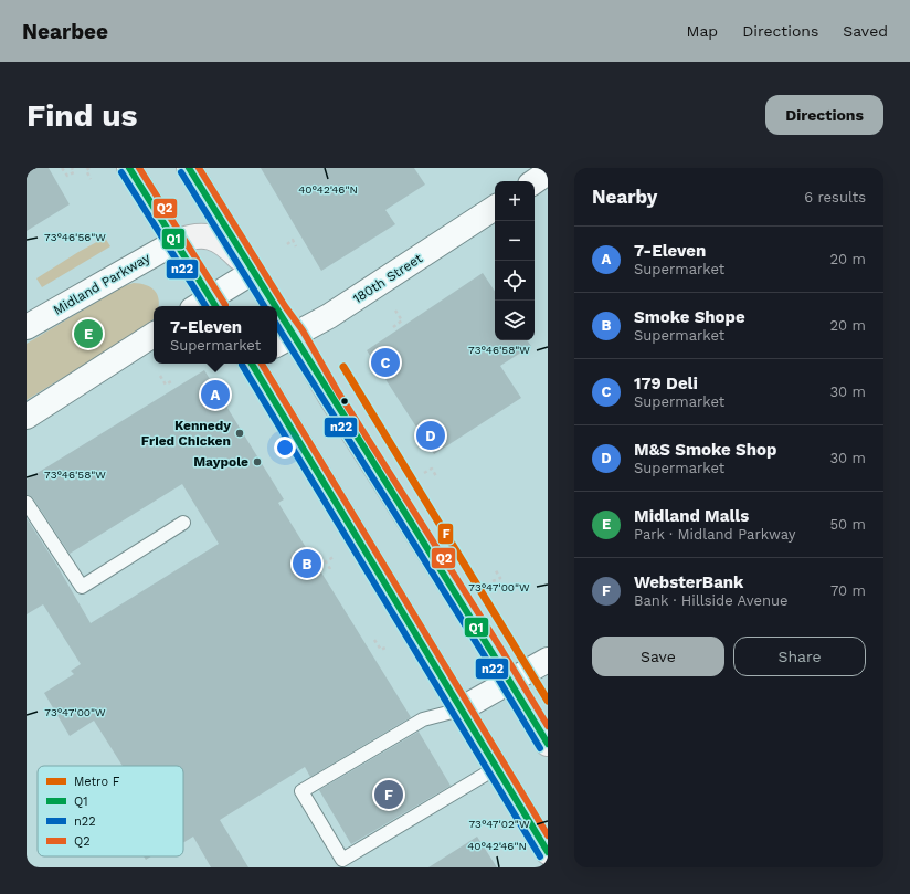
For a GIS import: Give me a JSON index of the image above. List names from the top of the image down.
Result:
{
  "streets": {
    "street": ["180th Street", "Midland Parkway"]
  },
  "places": ["Kennedy Fried Chicken", "Maypole"],
  "lines": [
    "transit line Q1",
    "transit line Q2",
    "transit line n22",
    "metro line F"
  ],
  "legend": [
    "Metro F",
    "Q1",
    "n22",
    "Q2"
  ],
  "page": {
    "header": "Nearbee",
    "nav": ["Map", "Directions", "Saved"],
    "buttons": [
      "Directions",
      ["Save", "Share"]
    ],
    "title": "Find us",
    "heading": ["Nearby", "6 results"],
    "map_buttons": ["+", "−"],
    "list": [
      {
        "mark": "A",
        "name": "7-Eleven",
        "note": "Supermarket",
        "value": "20 m"
      },
      {
        "mark": "B",
        "name": "Smoke Shope",
        "note": "Supermarket",
        "value": "20 m"
      },
      {
        "mark": "C",
        "name": "179 Deli",
        "note": "Supermarket",
        "value": "30 m"
      },
      {
        "mark": "D",
        "name": "M&S Smoke Shop",
        "note": "Supermarket",
        "value": "30 m"
      },
      {
        "mark": "E",
        "name": "Midland Malls",
        "note": "Park · Midland Parkway",
        "value": "50 m"
      },
      {
        "mark": "F",
        "name": "WebsterBank",
        "note": "Bank · Hillside Avenue",
        "value": "70 m"
      }
    ],
    "popup": ["7-Eleven", "Supermarket"],
    "pins": [
      "E",
      "C",
      "A",
      "D",
      "B",
      "F"
    ]
  },
  "coordinates": [
    "40°42'46\"N",
    "73°46'56\"W",
    "73°46'58\"W",
    "73°47'00\"W",
    "73°47'02\"W"
  ]
}
